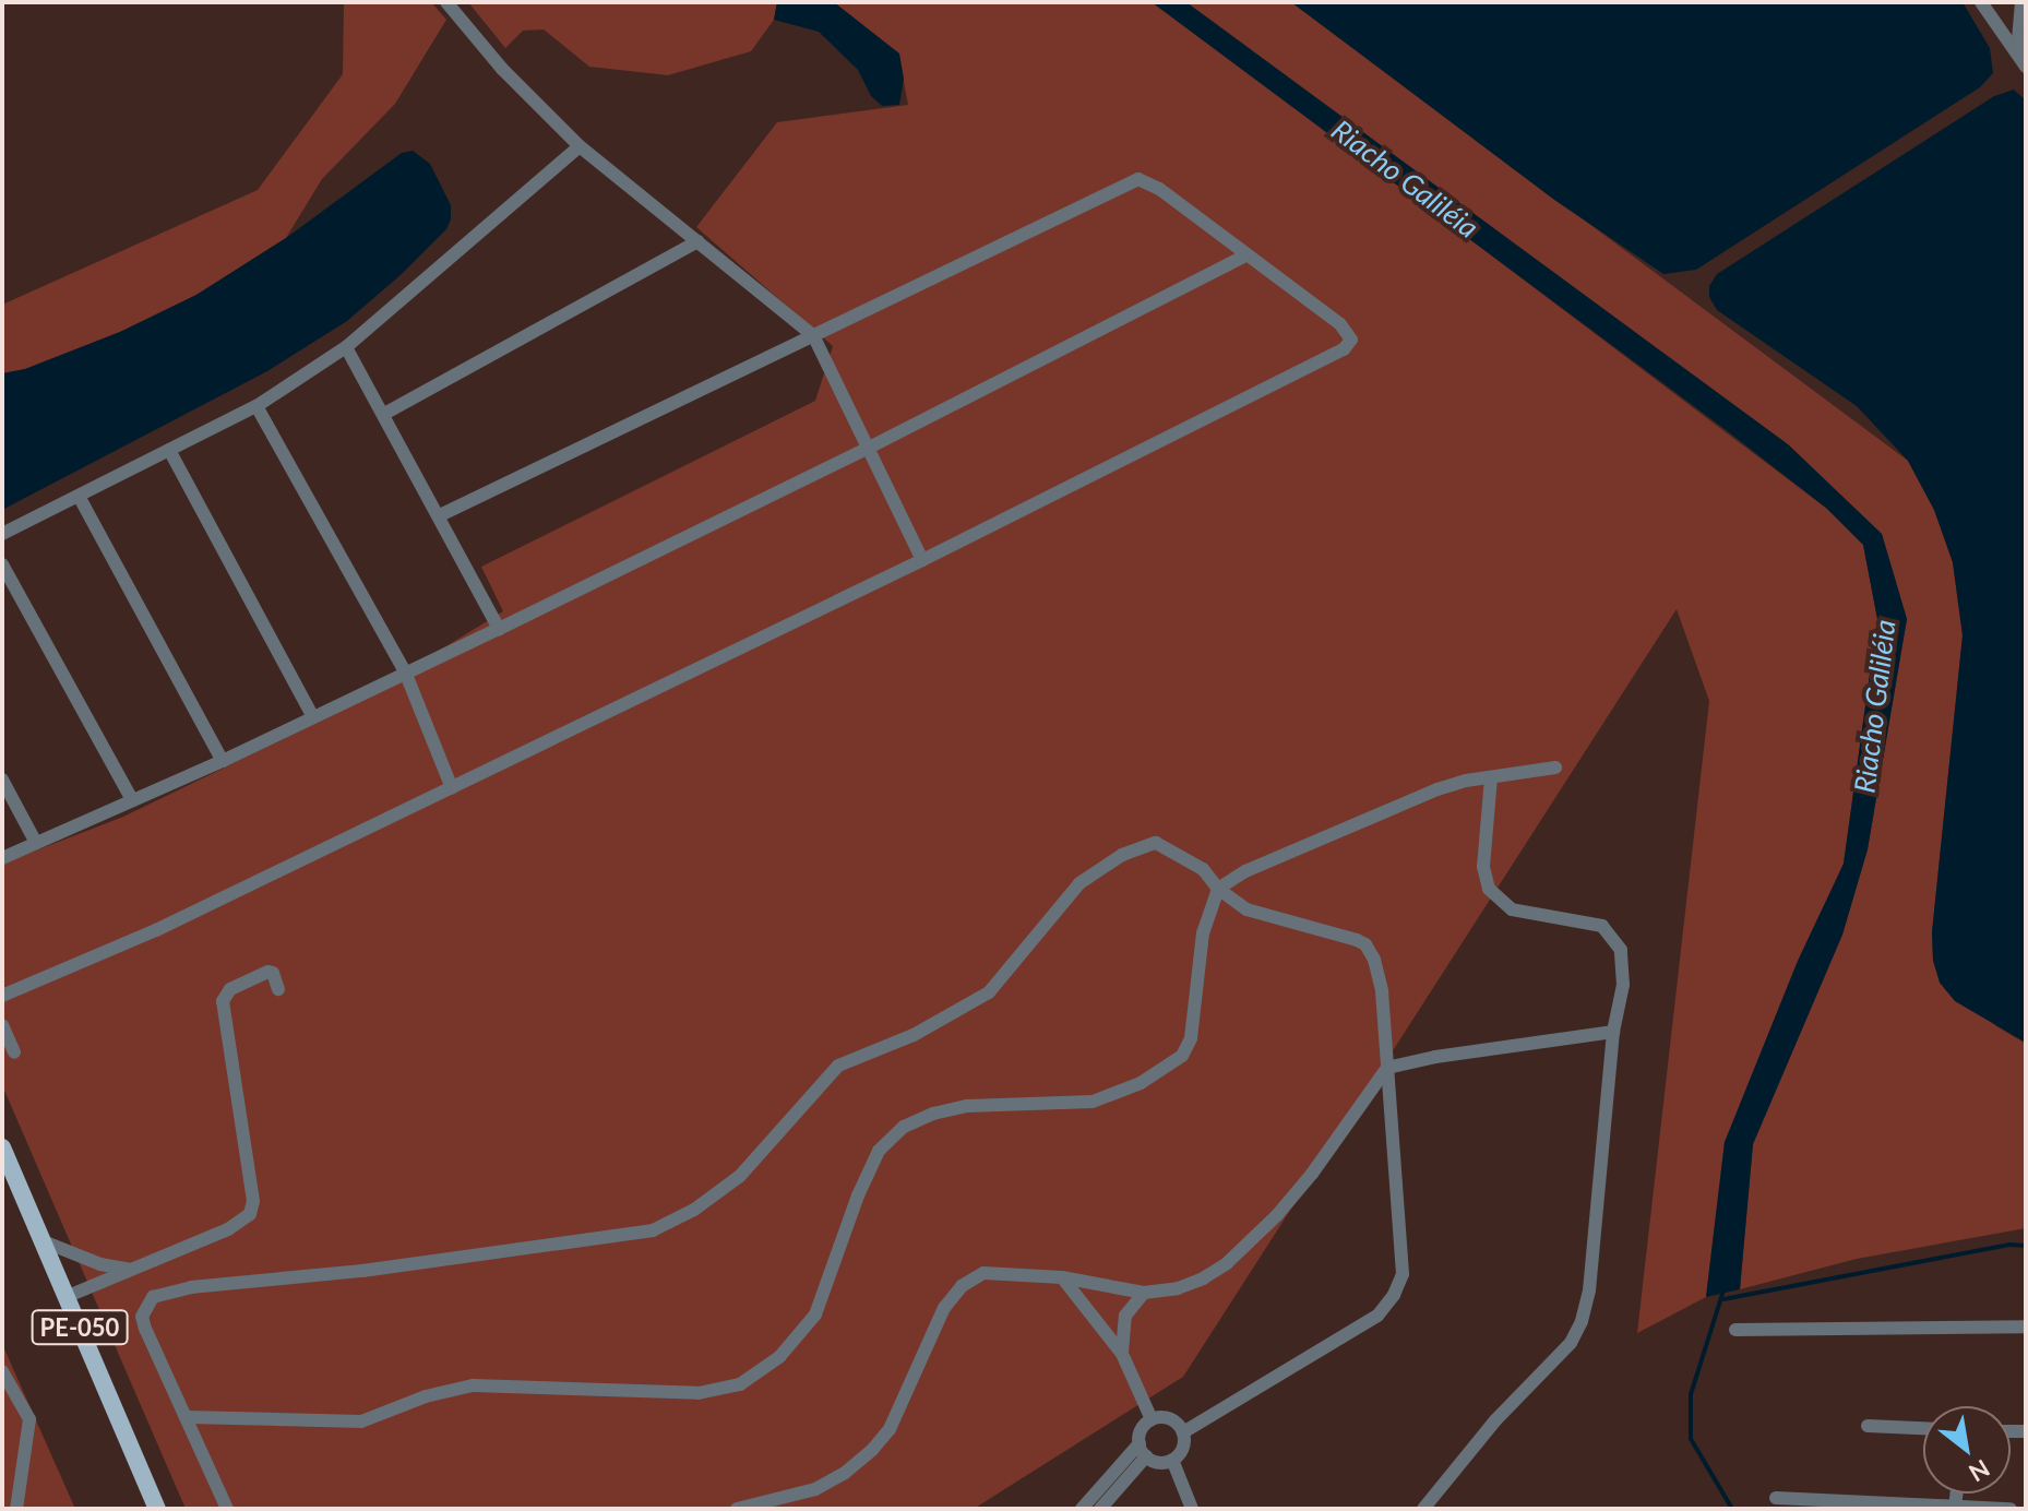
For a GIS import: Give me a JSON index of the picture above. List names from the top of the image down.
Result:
{
  "streets": {
    "main road": ["PE-050"]
  },
  "water": ["Riacho Galiléia"],
  "north": "bottom right"
}
